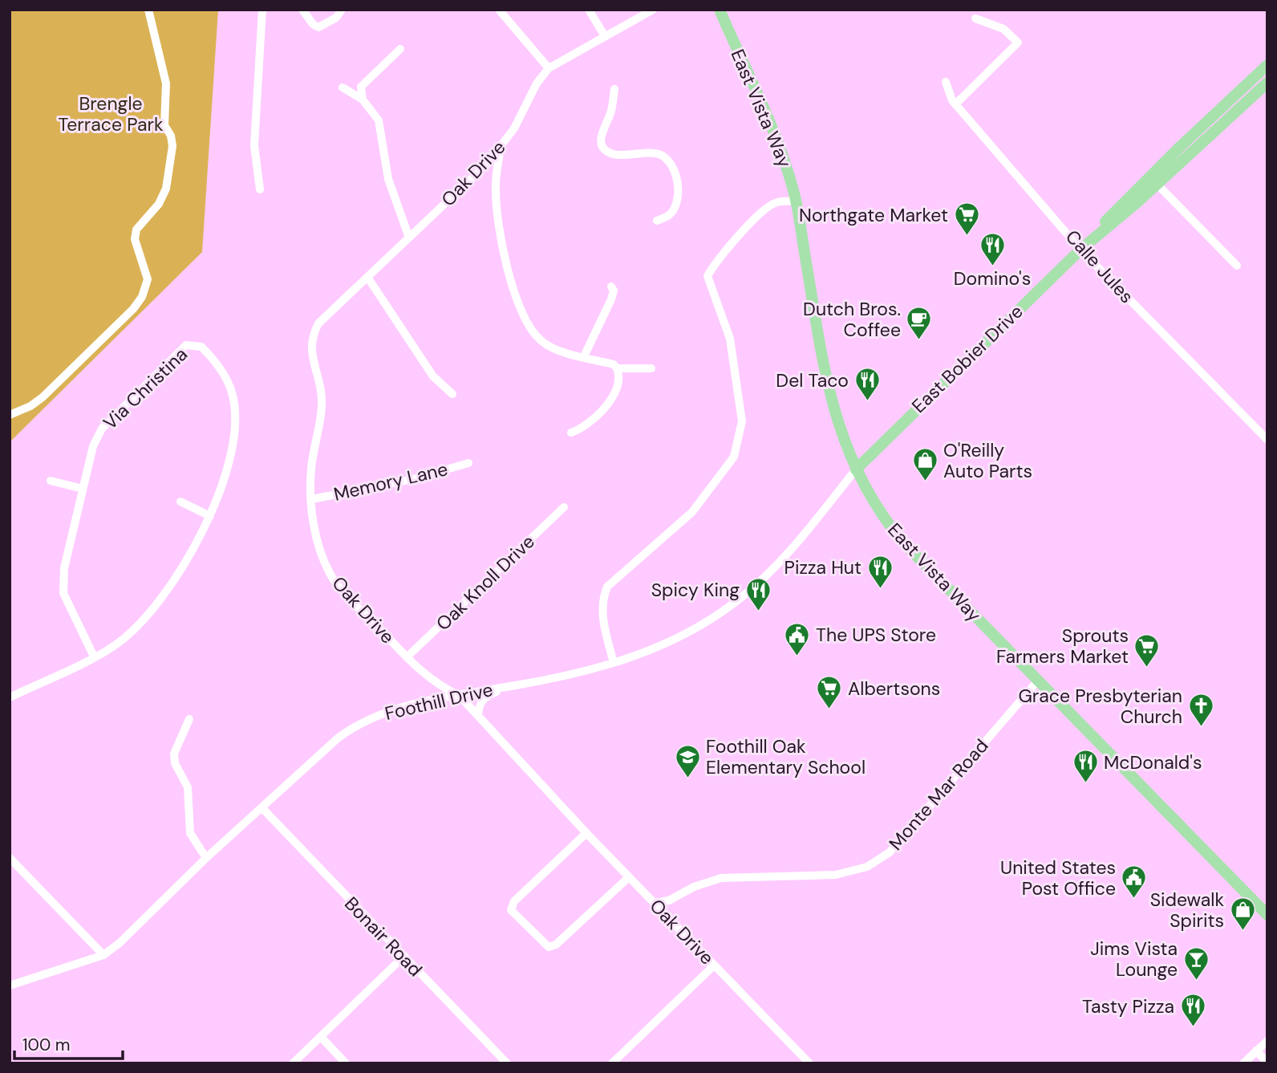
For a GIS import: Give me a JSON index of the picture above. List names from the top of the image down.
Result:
{
  "streets": {
    "main road": ["East Vista Way", "East Bobier Drive"],
    "street": [
      "Oak Drive",
      "Calle Jules",
      "Via Christina",
      "Memory Lane",
      "Oak Knoll Drive",
      "Foothill Drive",
      "Monte Mar Road",
      "Bonair Road"
    ]
  },
  "crossings": [
    ["East Vista Way", "East Bobier Drive"],
    ["East Vista Way", "Foothill Drive"],
    ["East Vista Way", "Monte Mar Road"],
    ["Oak Drive", "Memory Lane"],
    ["Oak Drive", "Oak Knoll Drive"],
    ["Oak Drive", "Foothill Drive"],
    ["Oak Drive", "Monte Mar Road"],
    ["Calle Jules", "East Bobier Drive"],
    ["East Bobier Drive", "Foothill Drive"],
    ["Foothill Drive", "Bonair Road"]
  ],
  "parks": ["Brengle Terrace Park"],
  "places": {
    "supermarket": ["Northgate Market", "Sprouts Farmers Market", "Albertsons"],
    "restaurant": [
      "Domino's",
      "Del Taco",
      "Pizza Hut",
      "Spicy King",
      "McDonald's",
      "Tasty Pizza"
    ],
    "cafe": ["Dutch Bros. Coffee"],
    "shop": ["O'Reilly Auto Parts", "Sidewalk Spirits"],
    "public building": ["The UPS Store", "United States Post Office"],
    "church": ["Grace Presbyterian Church"],
    "school or university": ["Foothill Oak Elementary School"],
    "bar": ["Jims Vista Lounge"]
  },
  "scale_bar": "100 m"
}
